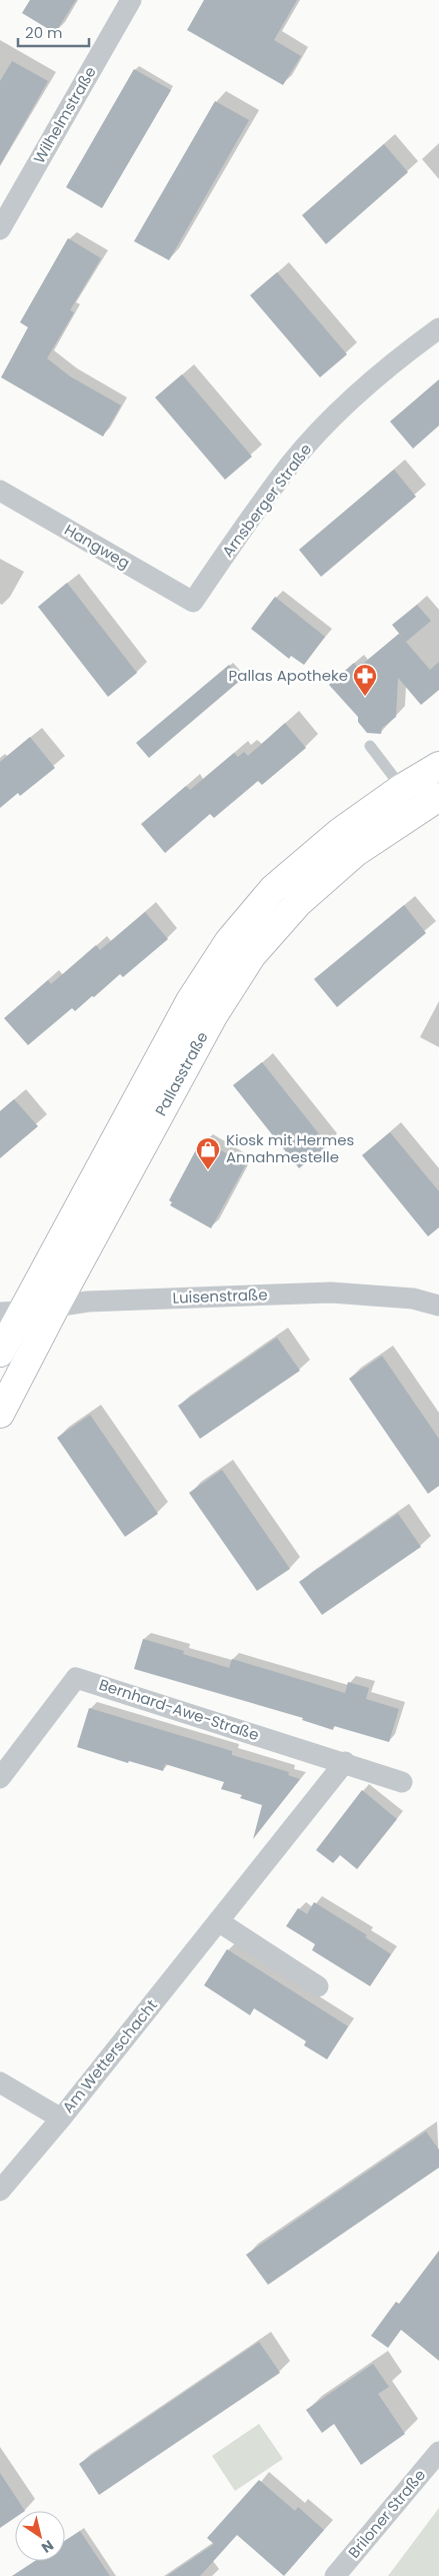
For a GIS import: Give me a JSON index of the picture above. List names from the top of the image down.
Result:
{
  "streets": {
    "main road": ["Pallasstraße"],
    "street": [
      "Wilhelmstraße",
      "Arnsberger Straße",
      "Hangweg",
      "Luisenstraße",
      "Bernhard-Awe-Straße",
      "Am Wetterschacht",
      "Briloner Straße"
    ]
  },
  "crossings": [
    ["Arnsberger Straße", "Hangweg"],
    ["Pallasstraße", "Luisenstraße"],
    ["Bernhard-Awe-Straße", "Am Wetterschacht"]
  ],
  "places": {
    "pharmacy": ["Pallas Apotheke"],
    "shop": ["Kiosk mit Hermes Annahmestelle"]
  },
  "scale_bar": "20 m",
  "north": "bottom right"
}
